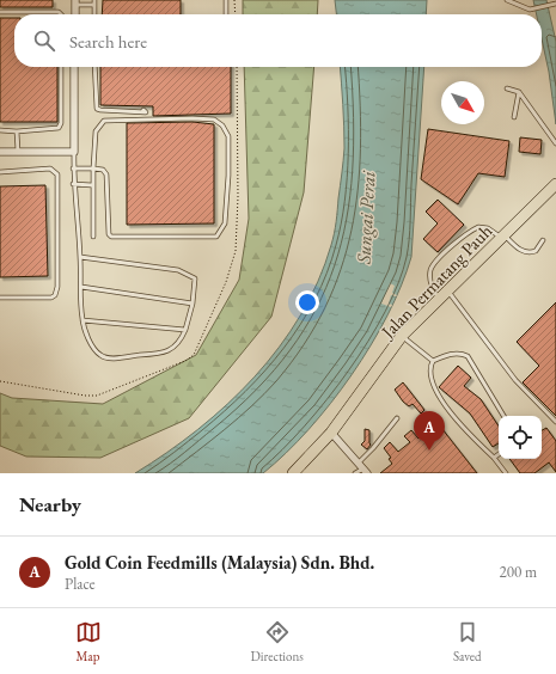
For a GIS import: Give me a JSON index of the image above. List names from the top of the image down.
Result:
{
  "streets": {
    "main road": ["Jalan Permatang Pauh"]
  },
  "water": ["Sungai Perai"],
  "north": "bottom right",
  "page": {
    "search": "Search here",
    "pins": "A",
    "heading": "Nearby",
    "list": [
      {
        "mark": "A",
        "name": "Gold Coin Feedmills (Malaysia) Sdn. Bhd.",
        "note": "Place",
        "value": "200 m"
      }
    ],
    "nav": ["Map", "Directions", "Saved"]
  }
}
